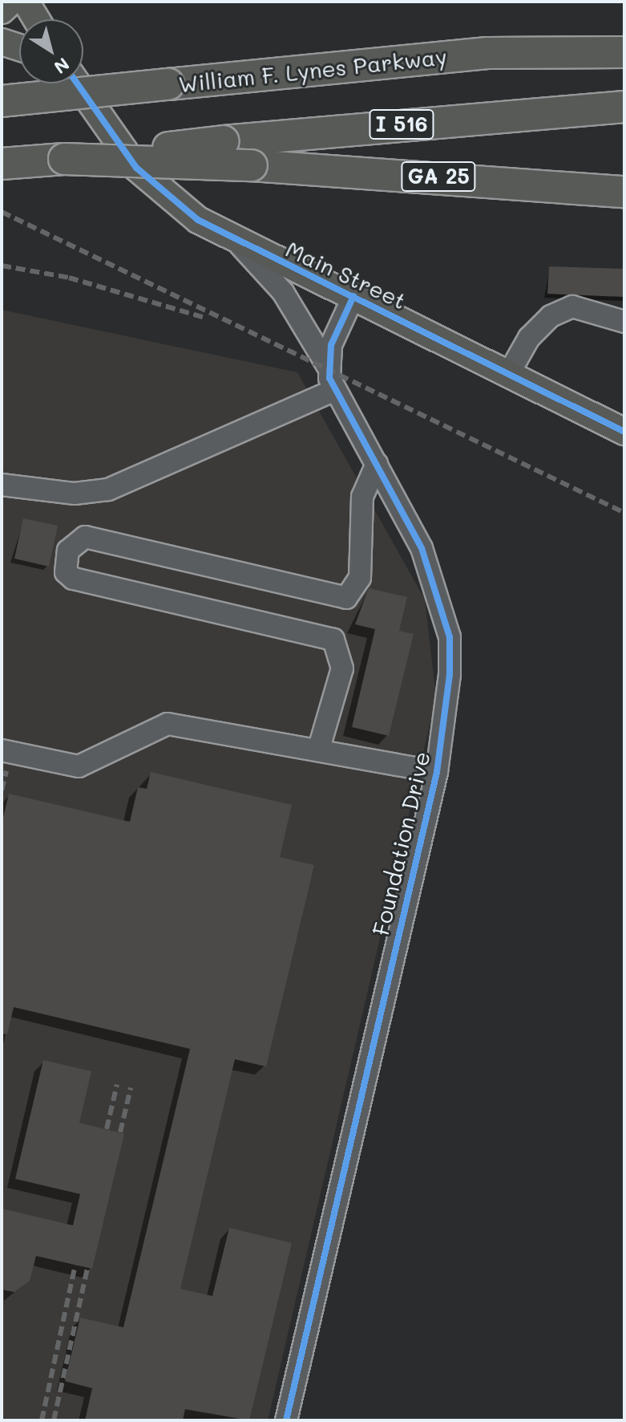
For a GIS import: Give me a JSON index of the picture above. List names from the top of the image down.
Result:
{
  "streets": {
    "highway": ["William F. Lynes Parkway", "I 516", "GA 25"],
    "main road": ["Main Street"],
    "street": ["Foundation Drive"]
  },
  "crossings": [
    ["I 516", "GA 25"],
    ["Main Street", "Foundation Drive"]
  ],
  "north": "bottom right"
}
